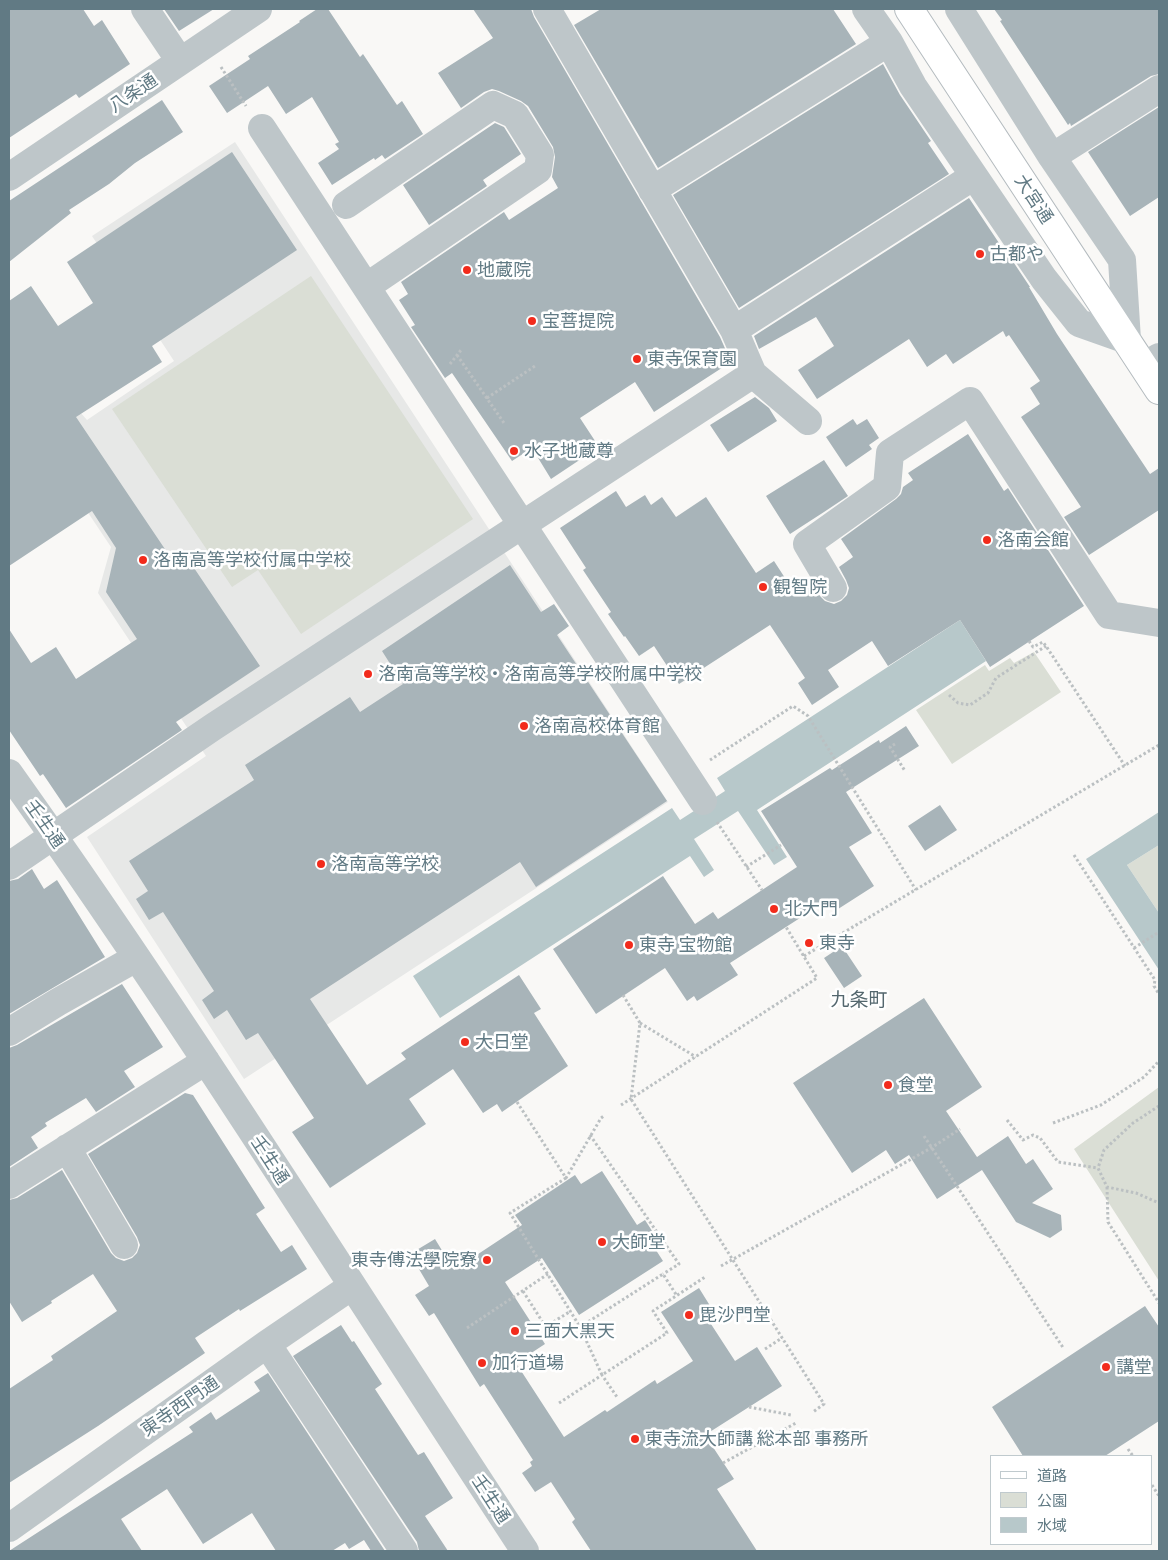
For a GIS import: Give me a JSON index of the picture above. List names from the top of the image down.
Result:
{
  "streets": {
    "main road": ["大宮通"],
    "street": ["八条通", "壬生通", "東寺西門通"]
  },
  "crossings": [
    ["壬生通", "東寺西門通"]
  ],
  "districts": ["九条町"],
  "places": [
    "古都や",
    "地蔵院",
    "宝菩提院",
    "東寺保育園",
    "水子地蔵尊",
    "洛南会館",
    "洛南高等学校付属中学校",
    "観智院",
    "洛南高等学校・洛南高等学校附属中学校",
    "洛南高校体育館",
    "洛南高等学校",
    "北大門",
    "東寺",
    "東寺 宝物館",
    "大日堂",
    "食堂",
    "大師堂",
    "東寺傅法學院寮",
    "毘沙門堂",
    "三面大黒天",
    "加行道場",
    "講堂",
    "東寺流大師講 総本部 事務所"
  ],
  "legend": ["道路", "公園", "水域"]
}
